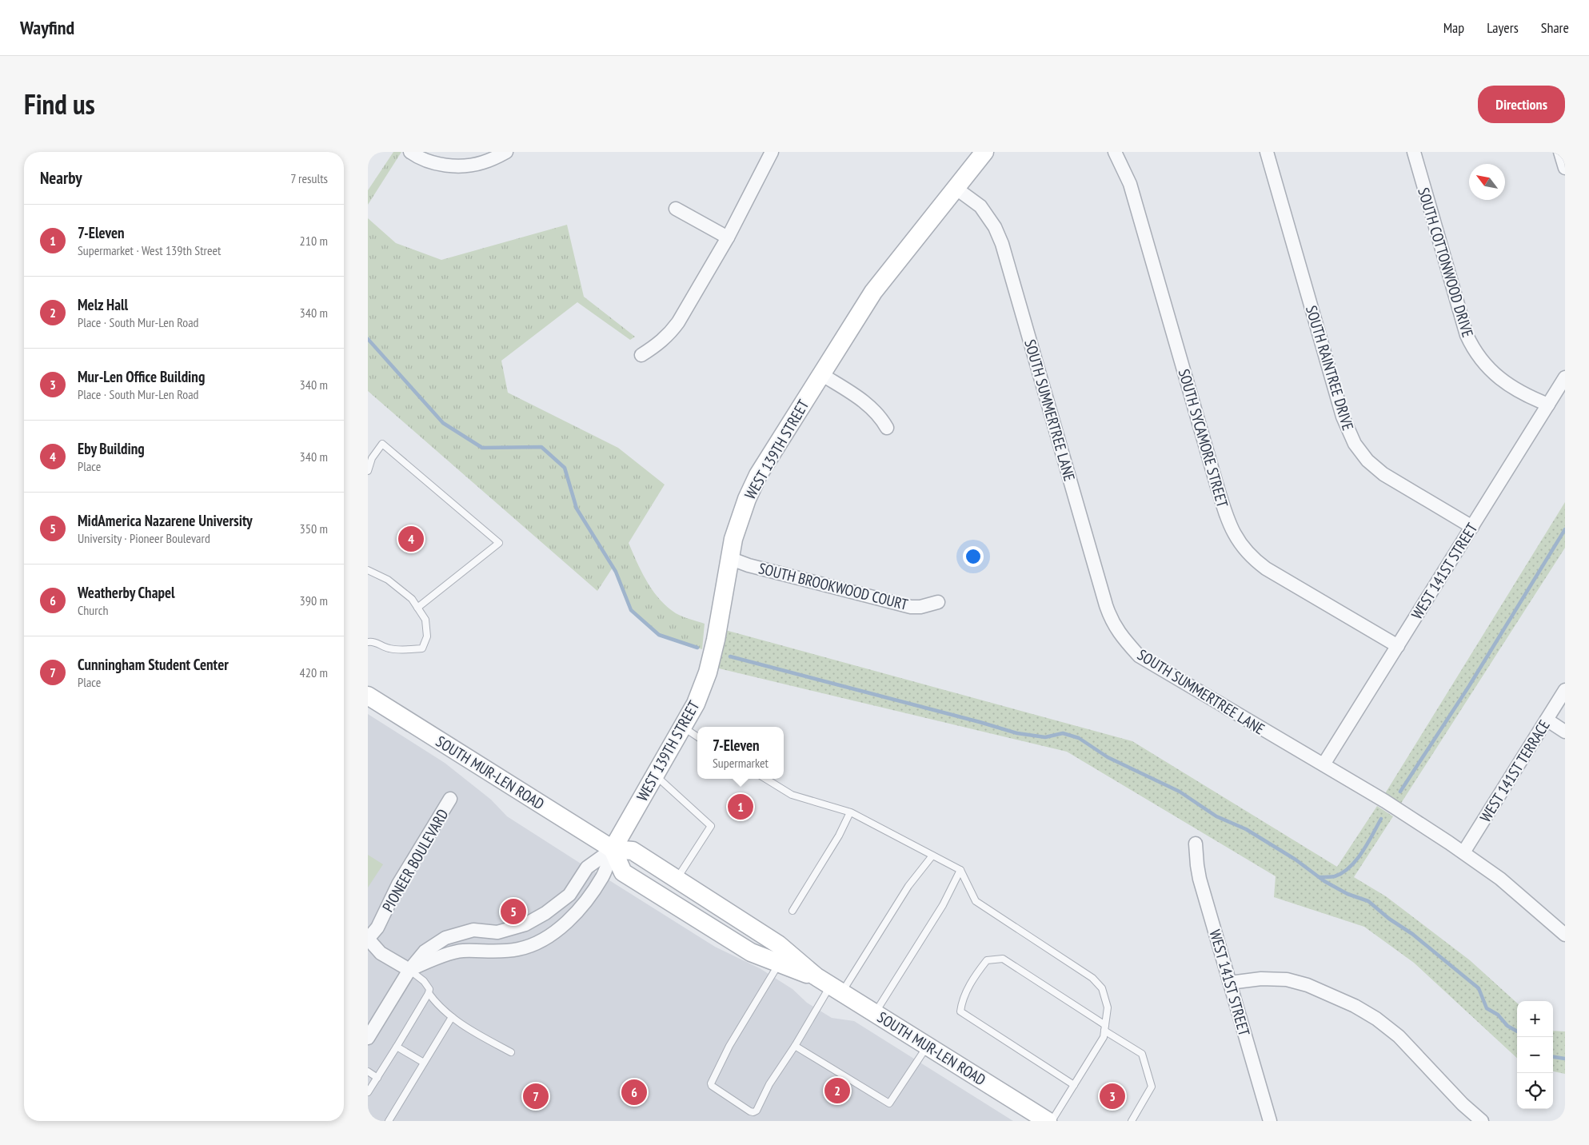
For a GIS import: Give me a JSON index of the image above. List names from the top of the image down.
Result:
{
  "streets": {
    "main road": ["WEST 139TH STREET", "SOUTH MUR-LEN ROAD"],
    "street": [
      "SOUTH COTTONWOOD DRIVE",
      "SOUTH RAINTREE DRIVE",
      "SOUTH SUMMERTREE LANE",
      "SOUTH SYCAMORE STREET",
      "WEST 141ST STREET",
      "SOUTH BROOKWOOD COURT",
      "WEST 141ST TERRACE",
      "PIONEER BOULEVARD"
    ]
  },
  "crossings": [
    ["SOUTH COTTONWOOD DRIVE", "WEST 141ST STREET"],
    ["SOUTH RAINTREE DRIVE", "WEST 141ST STREET"],
    ["SOUTH SUMMERTREE LANE", "WEST 139TH STREET"],
    ["SOUTH SUMMERTREE LANE", "WEST 141ST STREET"],
    ["SOUTH SUMMERTREE LANE", "WEST 141ST TERRACE"],
    ["SOUTH SYCAMORE STREET", "WEST 141ST STREET"],
    ["WEST 139TH STREET", "SOUTH BROOKWOOD COURT"],
    ["WEST 139TH STREET", "SOUTH MUR-LEN ROAD"]
  ],
  "north": "top left",
  "page": {
    "header": "Wayfind",
    "nav": ["Map", "Layers", "Share"],
    "title": "Find us",
    "buttons": "Directions",
    "heading": ["Nearby", "7 results"],
    "list": [
      {
        "mark": "1",
        "name": "7-Eleven",
        "note": "Supermarket · West 139th Street",
        "value": "210 m"
      },
      {
        "mark": "2",
        "name": "Melz Hall",
        "note": "Place · South Mur-Len Road",
        "value": "340 m"
      },
      {
        "mark": "3",
        "name": "Mur-Len Office Building",
        "note": "Place · South Mur-Len Road",
        "value": "340 m"
      },
      {
        "mark": "4",
        "name": "Eby Building",
        "note": "Place",
        "value": "340 m"
      },
      {
        "mark": "5",
        "name": "MidAmerica Nazarene University",
        "note": "University · Pioneer Boulevard",
        "value": "350 m"
      },
      {
        "mark": "6",
        "name": "Weatherby Chapel",
        "note": "Church",
        "value": "390 m"
      },
      {
        "mark": "7",
        "name": "Cunningham Student Center",
        "note": "Place",
        "value": "420 m"
      }
    ],
    "pins": [
      "4",
      "1",
      "5",
      "2",
      "6",
      "3",
      "7"
    ],
    "popup": ["7-Eleven", "Supermarket"],
    "map_buttons": ["+", "−"]
  }
}
